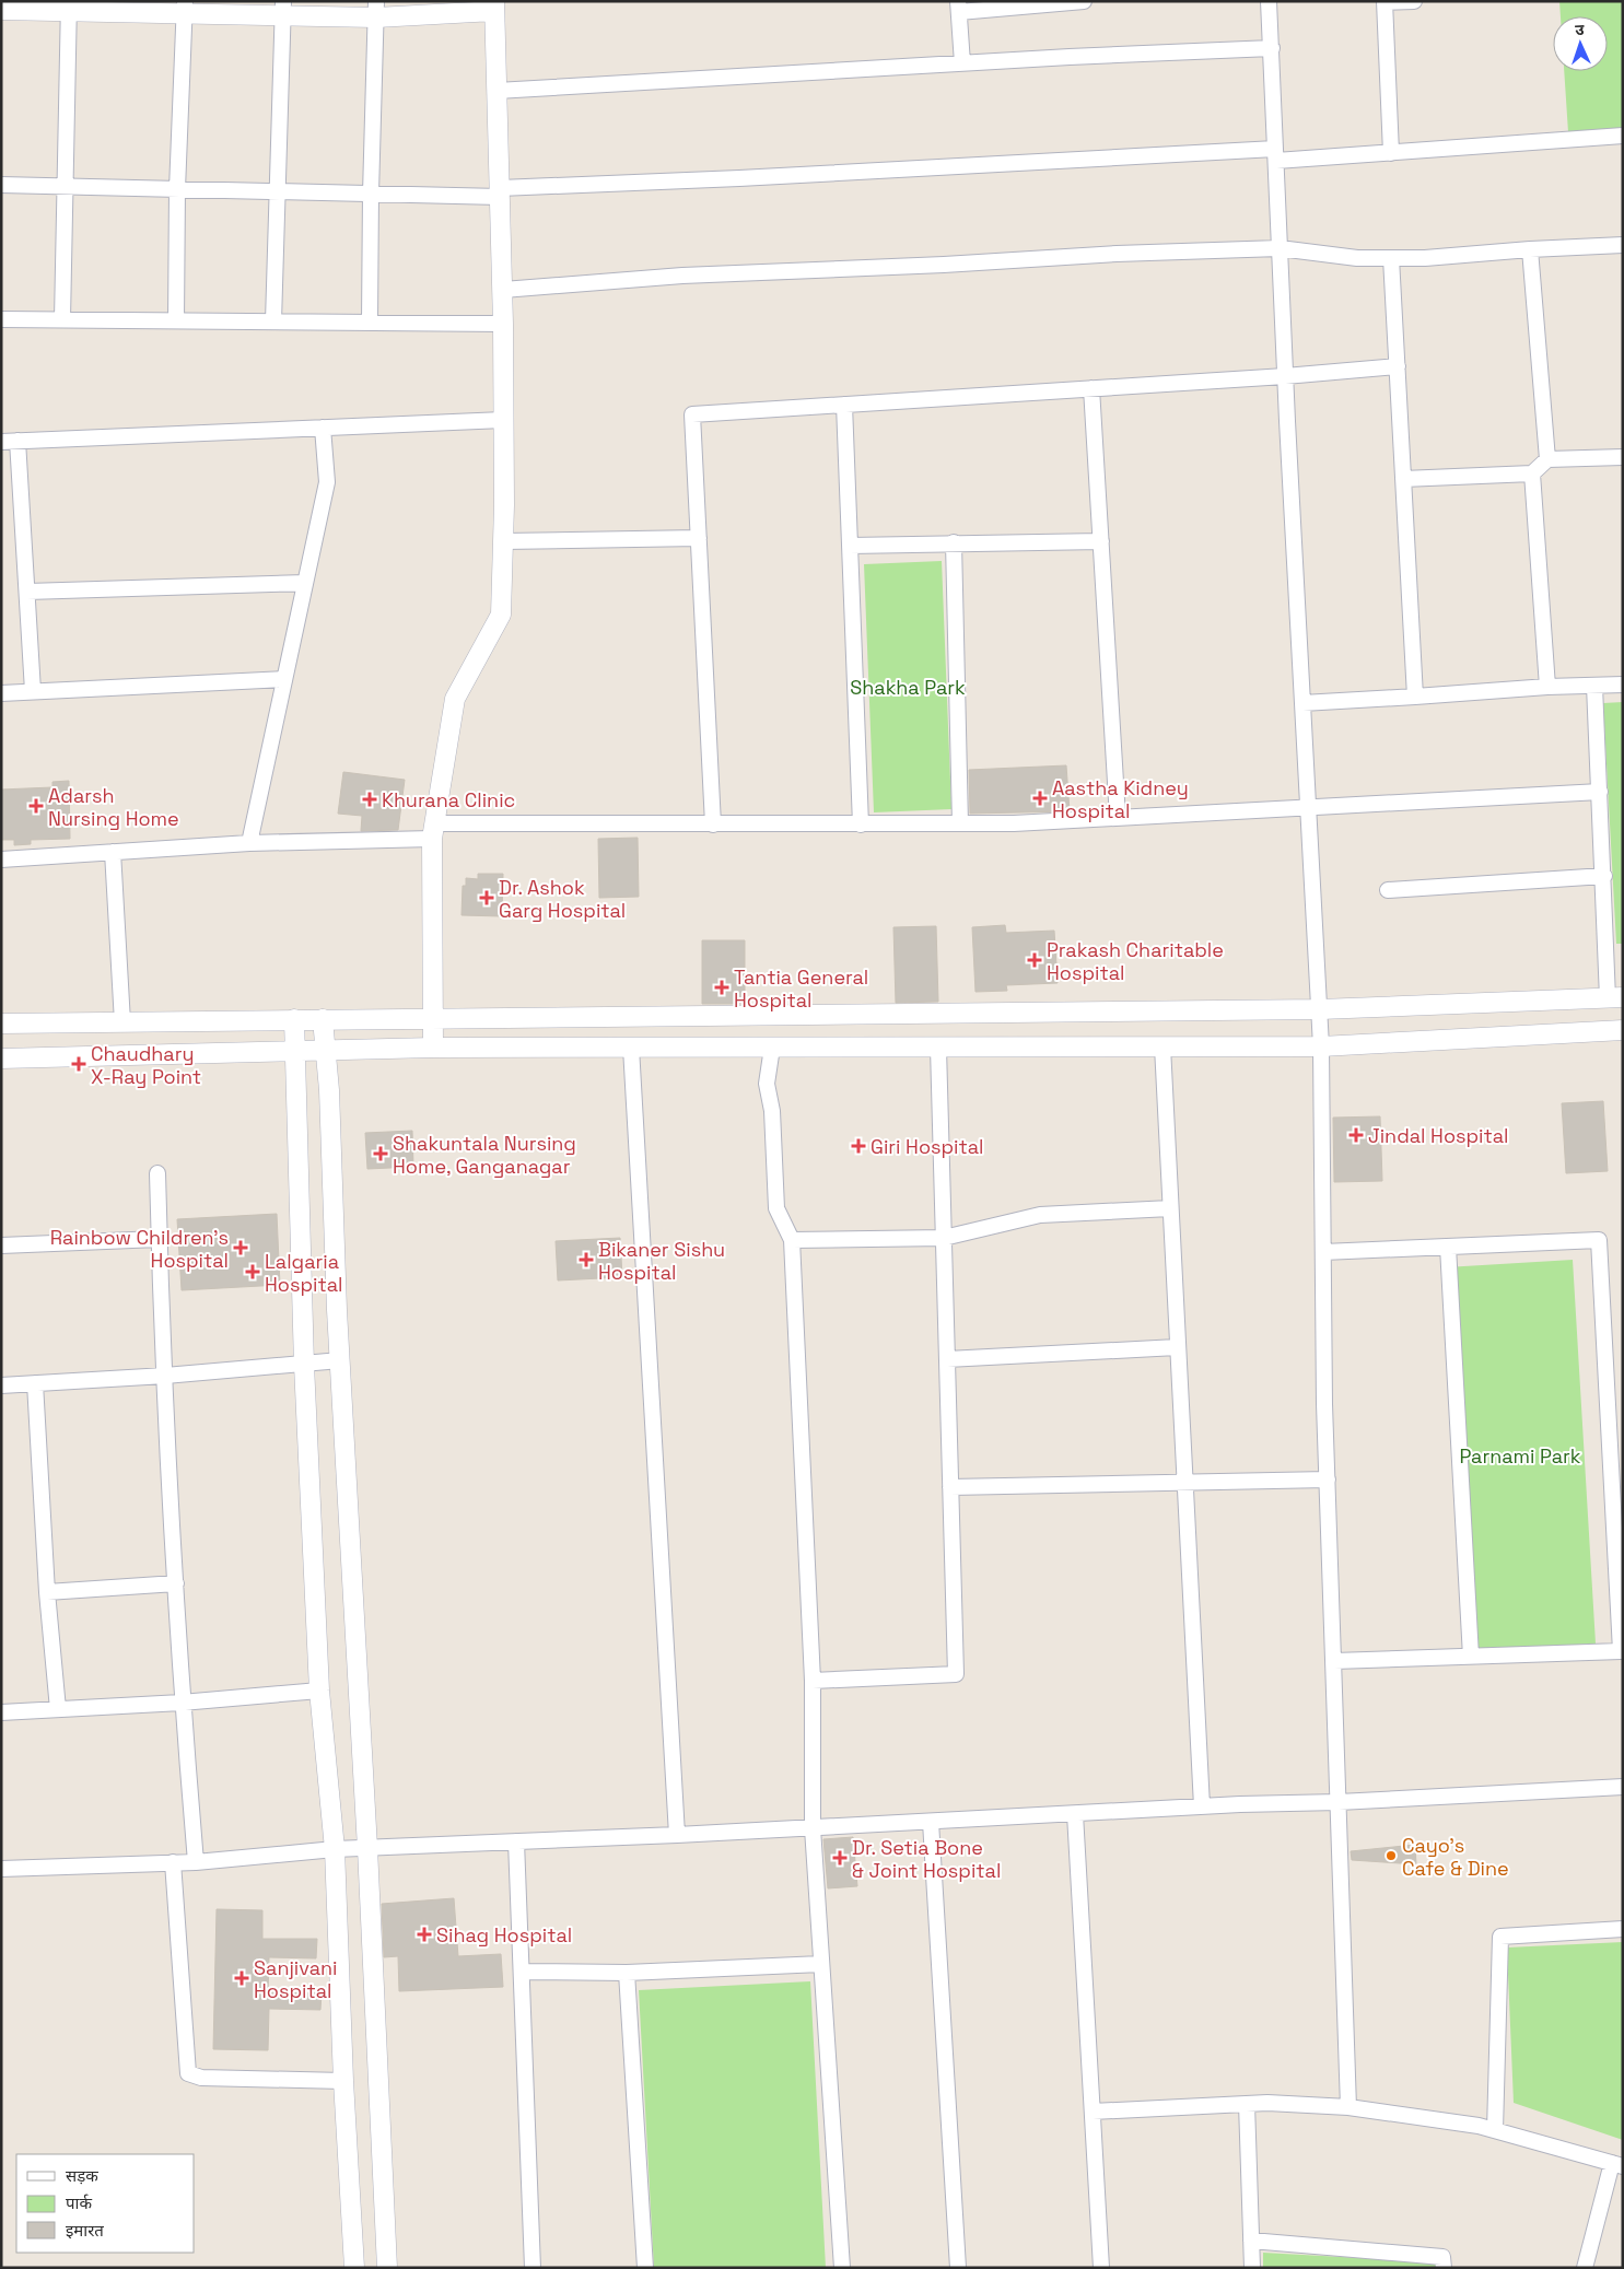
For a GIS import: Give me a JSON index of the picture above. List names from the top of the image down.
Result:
{
  "parks": ["Shakha Park", "Parnami Park"],
  "places": {
    "health": [
      "Aastha Kidney Hospital",
      "Khurana Clinic",
      "Adarsh Nursing Home",
      "Dr. Ashok Garg Hospital",
      "Prakash Charitable Hospital",
      "Tantia General Hospital",
      "Chaudhary X-Ray Point",
      "Jindal Hospital",
      "Giri Hospital",
      "Shakuntala Nursing Home, Ganganagar",
      "Rainbow Children's Hospital",
      "Bikaner Sishu Hospital",
      "Lalgaria Hospital",
      "Dr. Setia Bone & Joint Hospital",
      "Sihag Hospital",
      "Sanjivani Hospital"
    ],
    "other": ["Cayo's Cafe & Dine"]
  },
  "legend": ["सड़क", "पार्क", "इमारत"],
  "north": "top"
}
